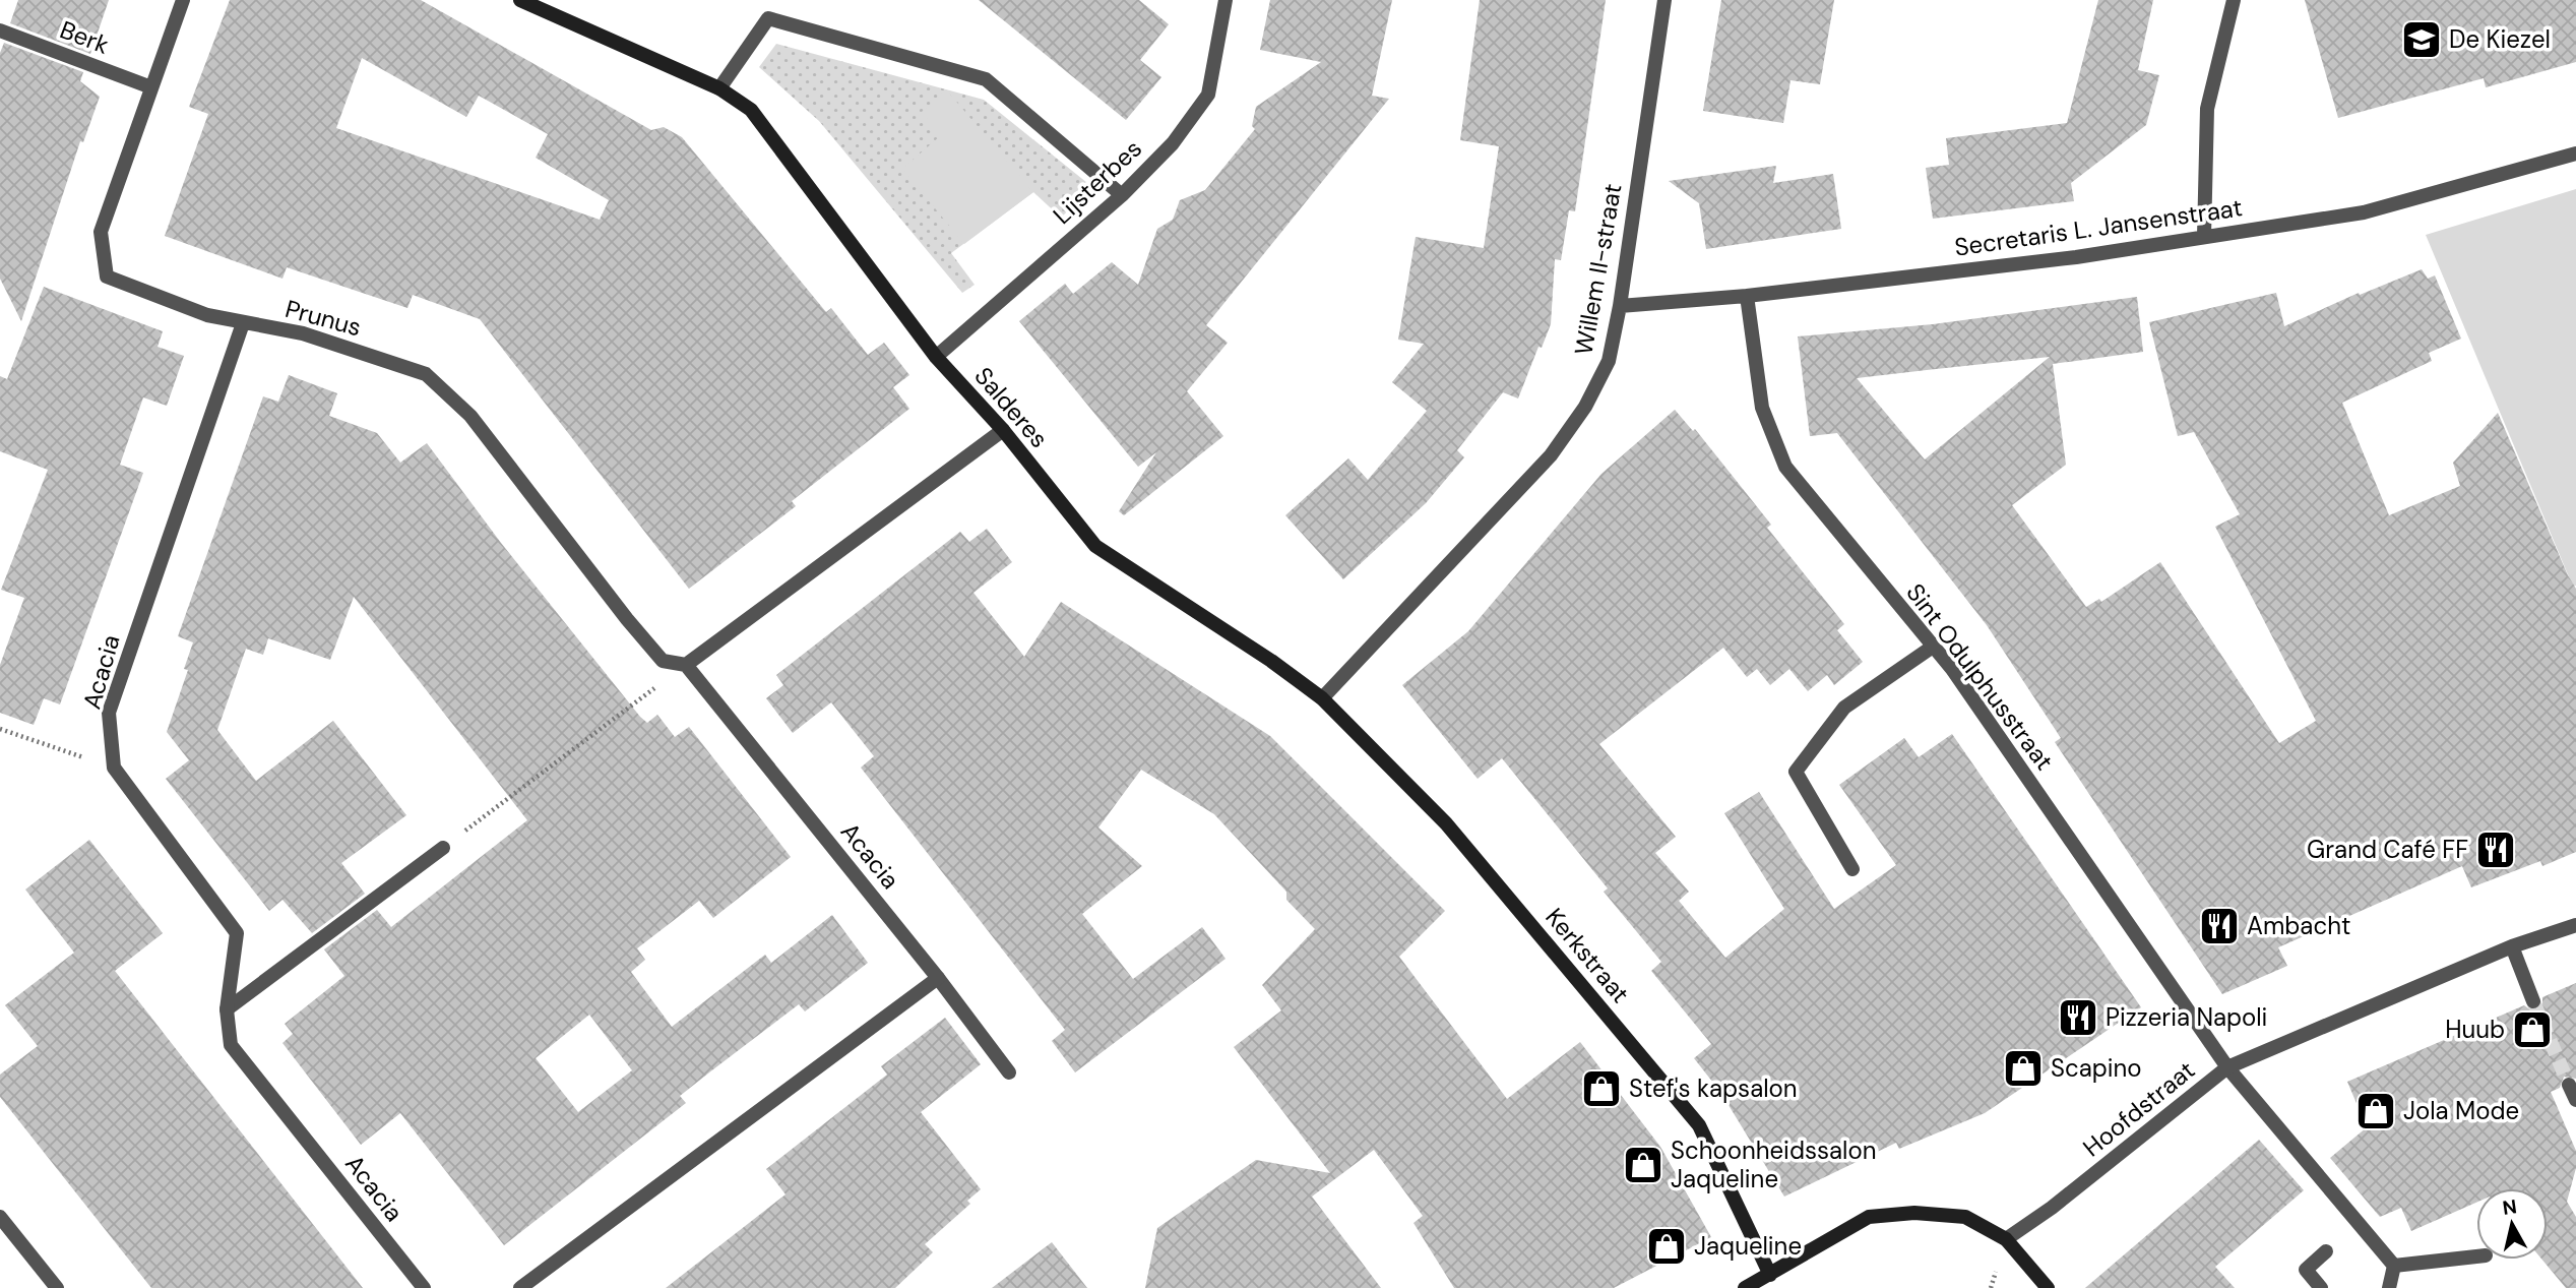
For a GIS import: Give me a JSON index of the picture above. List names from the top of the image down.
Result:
{
  "streets": {
    "street": [
      "Berk",
      "Lijsterbes",
      "Secretaris L. Jansenstraat",
      "Willem II-straat",
      "Prunus",
      "Salderes",
      "Acacia",
      "Sint Odulphusstraat",
      "Kerkstraat",
      "Hoofdstraat"
    ]
  },
  "crossings": [
    ["Berk", "Prunus"],
    ["Lijsterbes", "Salderes"],
    ["Secretaris L. Jansenstraat", "Willem II-straat"],
    ["Secretaris L. Jansenstraat", "Sint Odulphusstraat"],
    ["Willem II-straat", "Salderes"],
    ["Willem II-straat", "Kerkstraat"],
    ["Prunus", "Acacia"],
    ["Salderes", "Kerkstraat"],
    ["Sint Odulphusstraat", "Hoofdstraat"]
  ],
  "places": {
    "school or university": ["De Kiezel"],
    "restaurant": ["Grand Café FF", "Ambacht", "Pizzeria Napoli"],
    "shop": [
      "Huub",
      "Scapino",
      "Stef's kapsalon",
      "Jola Mode",
      "Schoonheidssalon Jaqueline",
      "Jaqueline"
    ]
  },
  "north": "top"
}
